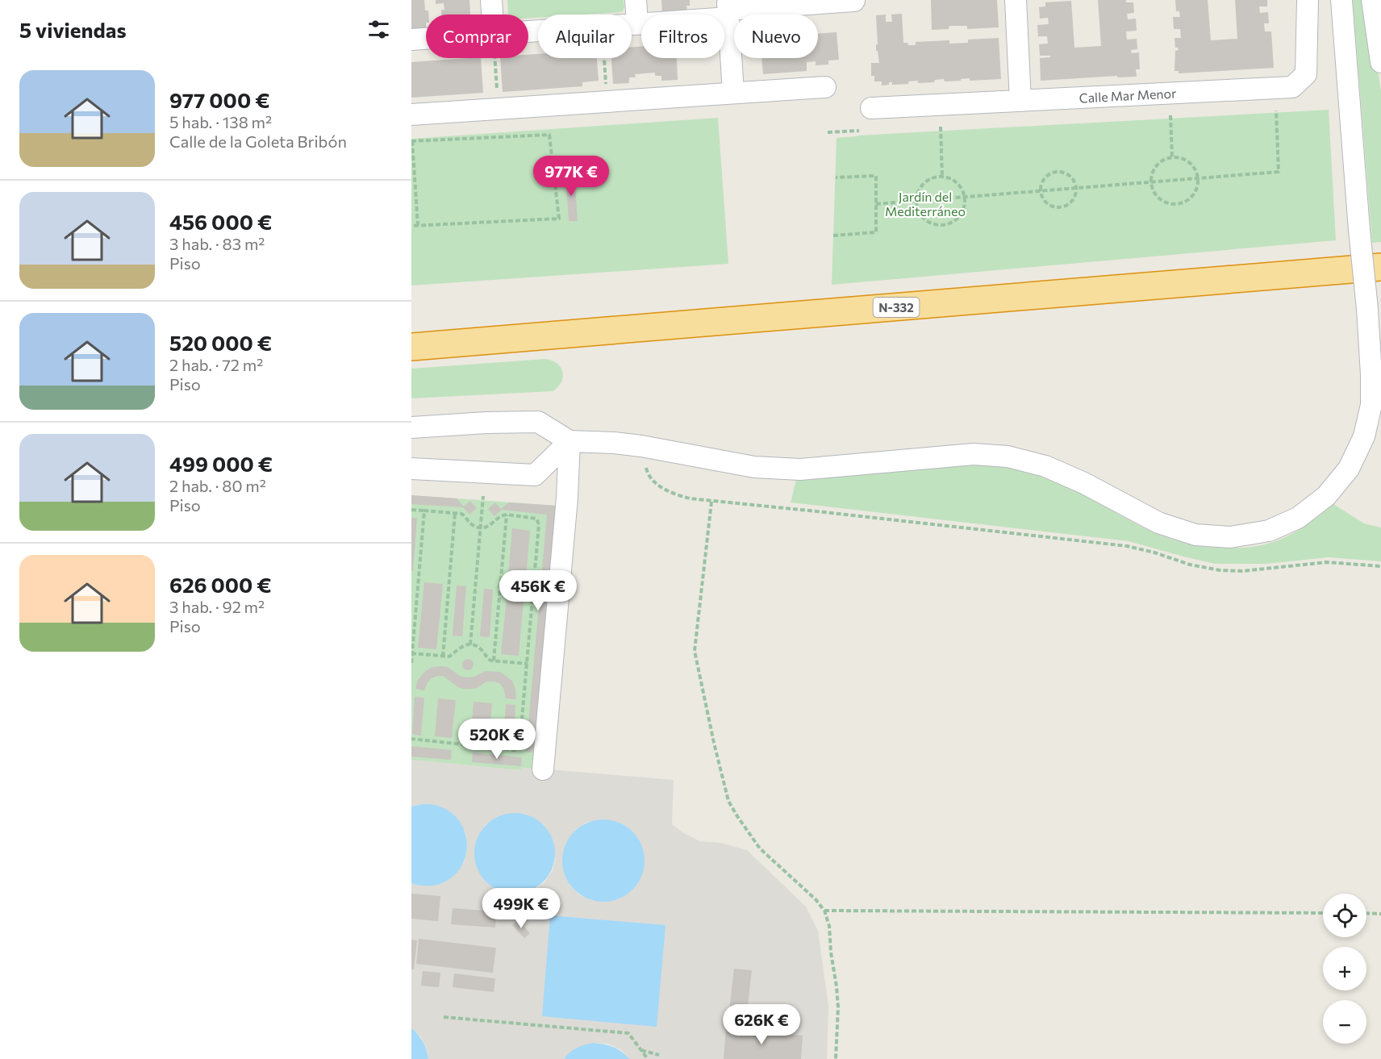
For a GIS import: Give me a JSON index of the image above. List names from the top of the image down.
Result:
{
  "streets": {
    "highway": ["N-332"],
    "street": ["Calle Mar Menor"]
  },
  "parks": ["Jardín del Mediterráneo"],
  "page": {
    "heading": "5 viviendas",
    "chip": [
      "Comprar",
      "Alquilar",
      "Filtros",
      "Nuevo"
    ],
    "list": [
      {
        "name": "977 000 €",
        "note": "5 hab. · 138 m² · Calle de la Goleta Bribón"
      },
      {
        "name": "456 000 €",
        "note": "3 hab. · 83 m² · Piso"
      },
      {
        "name": "520 000 €",
        "note": "2 hab. · 72 m² · Piso"
      },
      {
        "name": "499 000 €",
        "note": "2 hab. · 80 m² · Piso"
      },
      {
        "name": "626 000 €",
        "note": "3 hab. · 92 m² · Piso"
      }
    ],
    "price": [
      "977K €",
      "456K €",
      "520K €",
      "499K €",
      "626K €"
    ],
    "map_buttons": ["+", "−"]
  }
}
